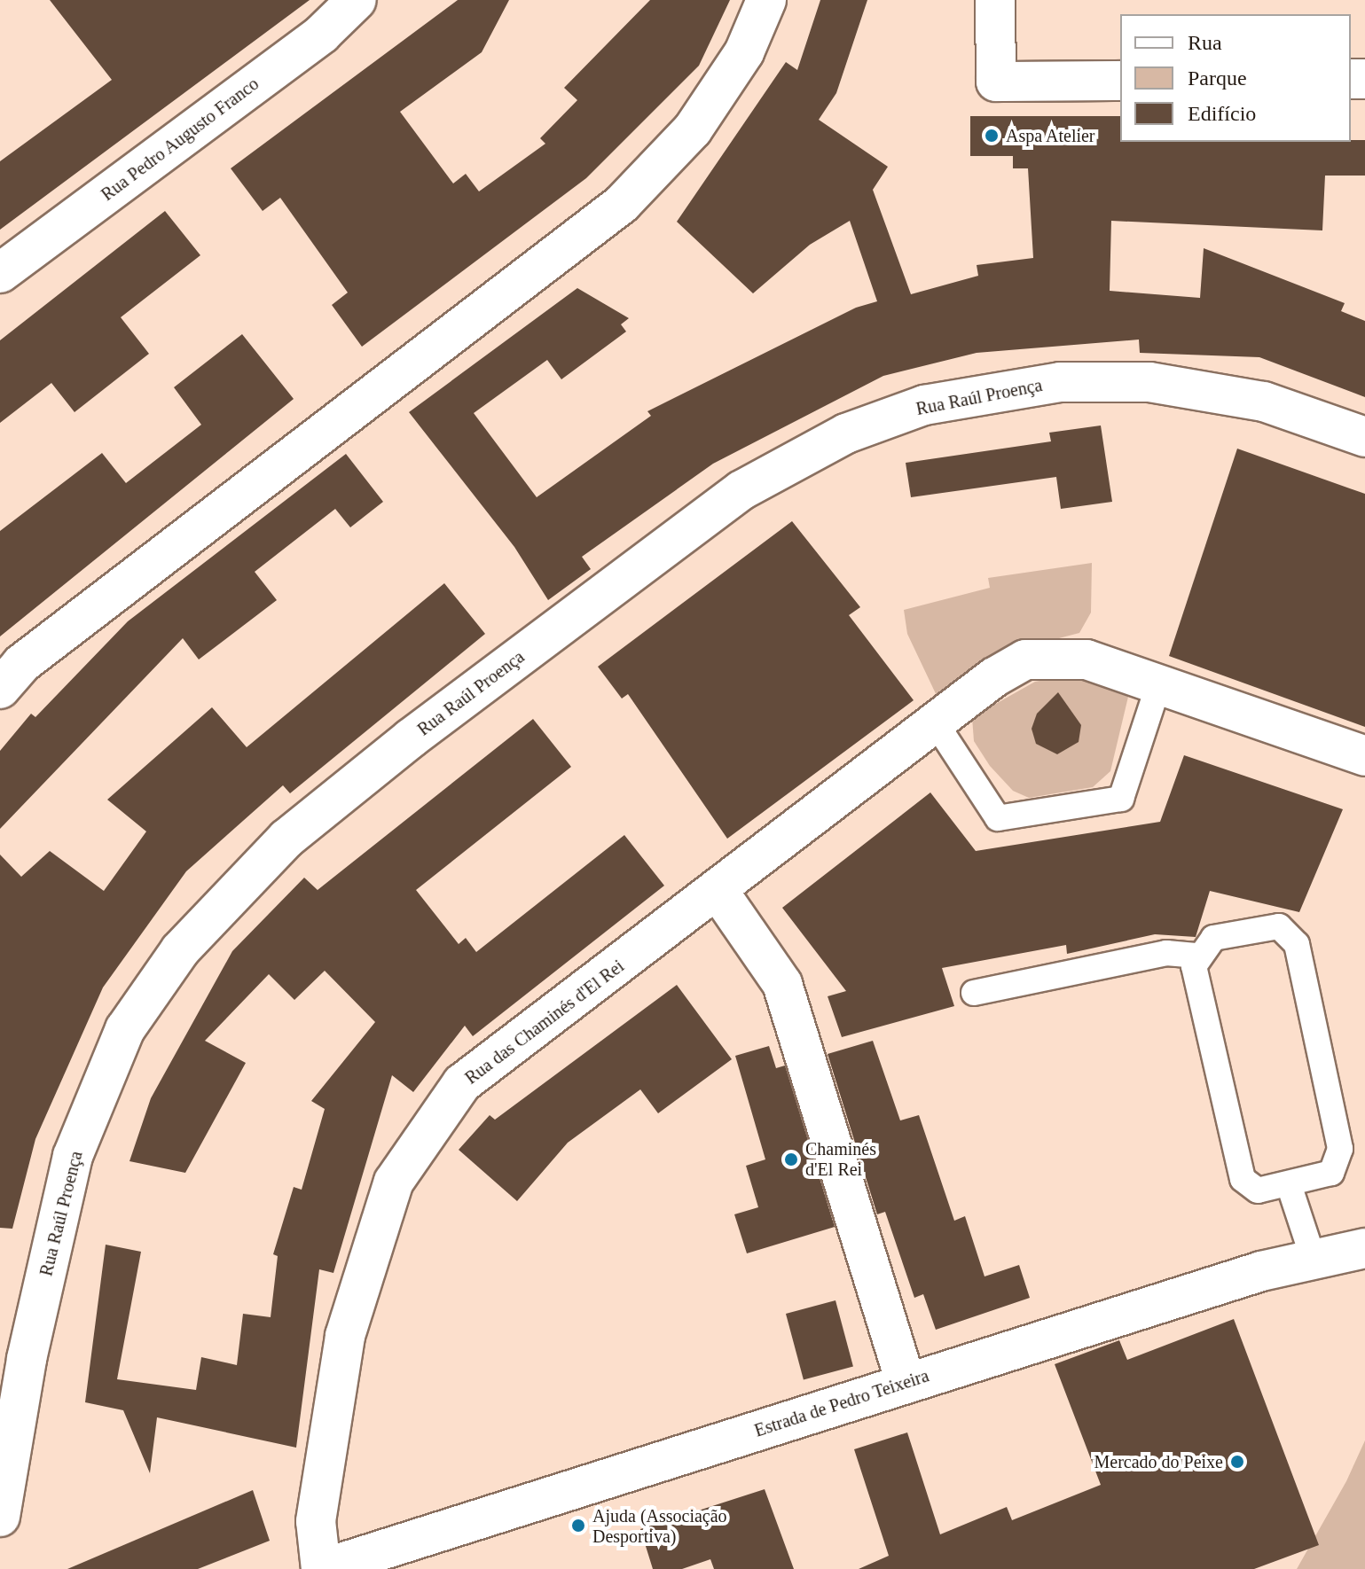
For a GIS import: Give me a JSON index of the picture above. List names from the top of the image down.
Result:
{
  "streets": {
    "street": [
      "Rua Pedro Augusto Franco",
      "Rua Raúl Proença",
      "Rua das Chaminés d'El Rei",
      "Estrada de Pedro Teixeira"
    ]
  },
  "crossings": [
    ["Rua das Chaminés d'El Rei", "Estrada de Pedro Teixeira"]
  ],
  "places": [
    "Aspa Atelier",
    "Chaminés d'El Rei",
    "Mercado do Peixe",
    "Ajuda (Associação Desportiva)"
  ],
  "legend": ["Rua", "Parque", "Edifício"]
}
